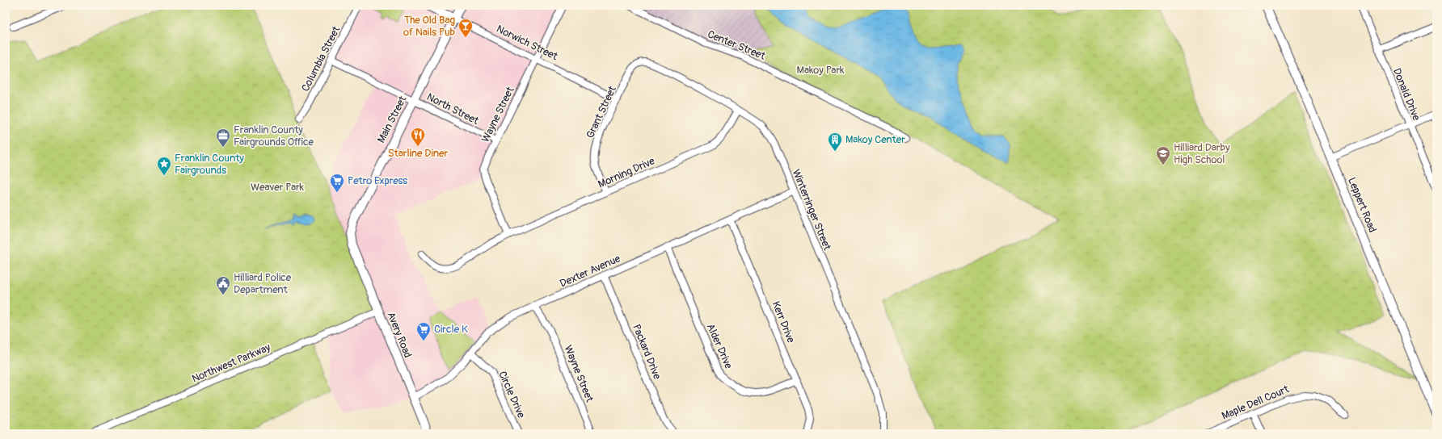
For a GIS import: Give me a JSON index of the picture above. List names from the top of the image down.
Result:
{
  "streets": {
    "main road": [
      "Norwich Street",
      "Main Street",
      "Leppert Road",
      "Avery Road"
    ],
    "street": [
      "Center Street",
      "Columbia Street",
      "Donald Drive",
      "North Street",
      "Grant Street",
      "Wayne Street",
      "Morning Drive",
      "Winterringer Street",
      "Dexter Avenue",
      "Kerr Drive",
      "Alder Drive",
      "Packard Drive",
      "Northwest Parkway",
      "Circle Drive",
      "Maple Dell Court"
    ]
  },
  "crossings": [
    ["Norwich Street", "Grant Street"],
    ["Norwich Street", "Wayne Street"],
    ["Norwich Street", "Main Street"],
    ["Columbia Street", "North Street"],
    ["North Street", "Wayne Street"],
    ["North Street", "Main Street"],
    ["Grant Street", "Morning Drive"],
    ["Grant Street", "Winterringer Street"],
    ["Wayne Street", "Morning Drive"],
    ["Wayne Street", "Dexter Avenue"],
    ["Main Street", "Avery Road"],
    ["Morning Drive", "Winterringer Street"],
    ["Winterringer Street", "Dexter Avenue"],
    ["Dexter Avenue", "Kerr Drive"],
    ["Dexter Avenue", "Avery Road"],
    ["Dexter Avenue", "Alder Drive"],
    ["Dexter Avenue", "Packard Drive"],
    ["Dexter Avenue", "Circle Drive"],
    ["Kerr Drive", "Alder Drive"],
    ["Avery Road", "Northwest Parkway"]
  ],
  "parks": ["Makoy Park", "Weaver Park"],
  "places": {
    "bar": ["The Old Bag of Nails Pub"],
    "restaurant": ["Starline Diner"],
    "office": ["Franklin County Fairgrounds Office"],
    "building": ["Makoy Center"],
    "school or university": ["Hilliard Darby High School"],
    "place": ["Franklin County Fairgrounds"],
    "supermarket": ["Petro Express", "Circle K"],
    "public building": ["Hilliard Police Department"]
  }
}
